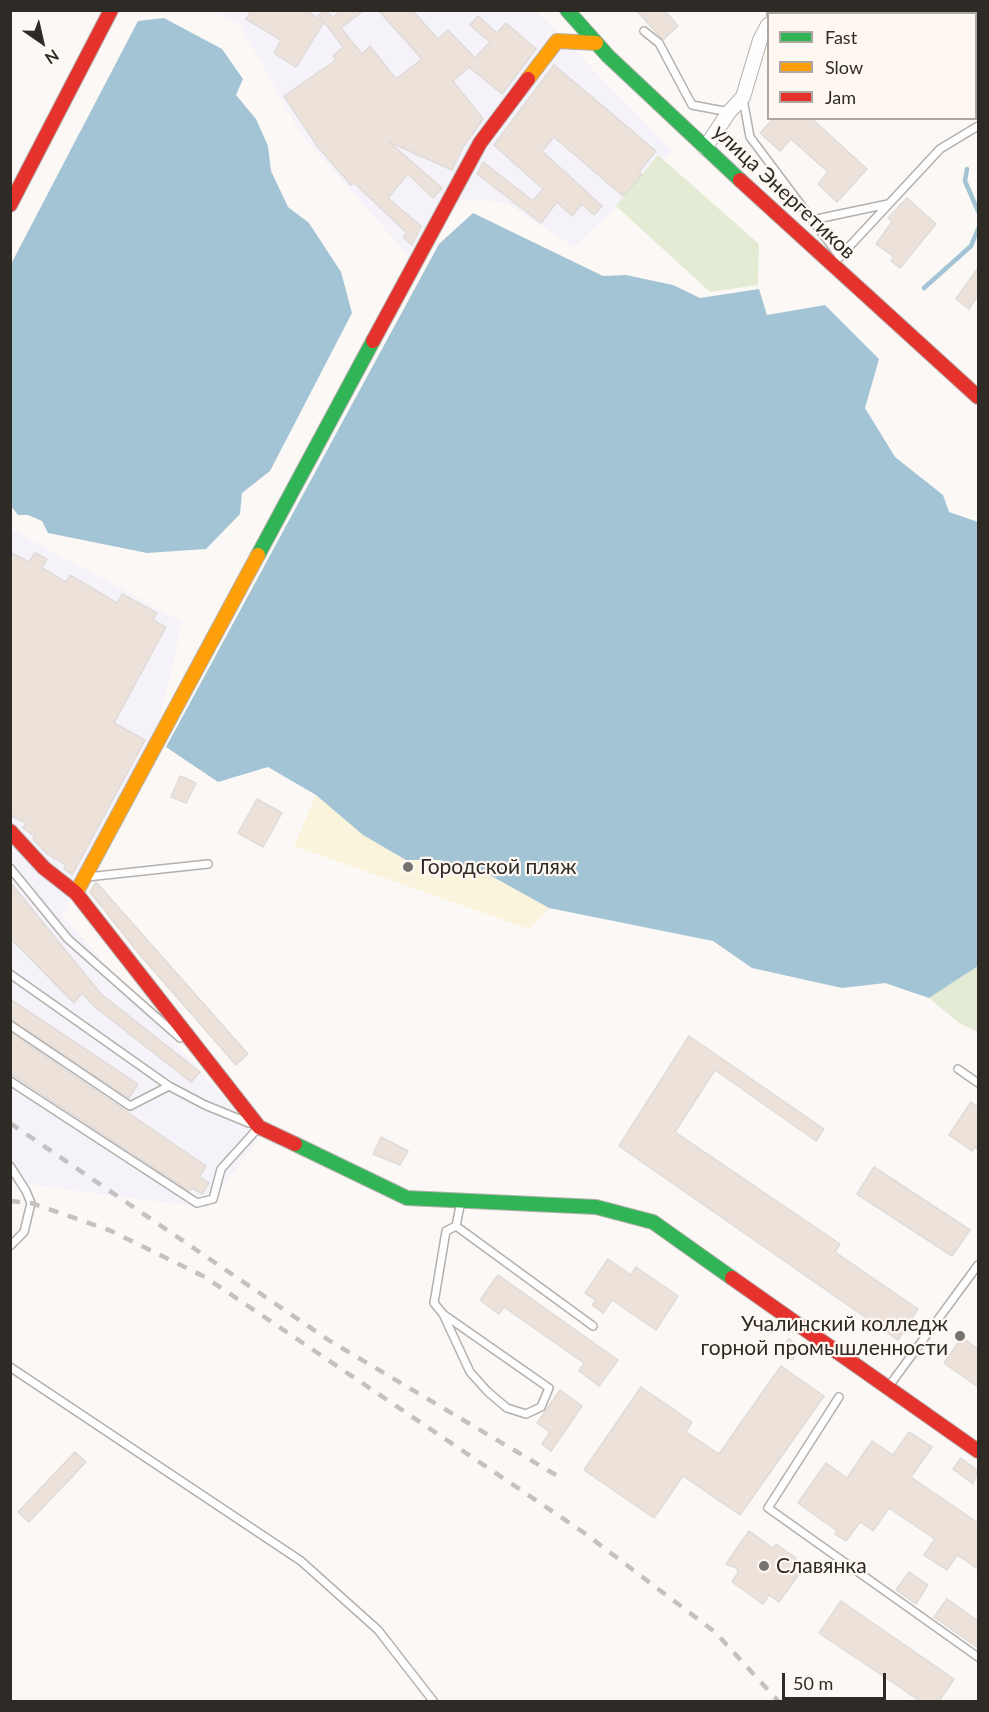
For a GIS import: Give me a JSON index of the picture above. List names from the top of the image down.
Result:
{
  "streets": {
    "street": ["улица Энергетиков"]
  },
  "places": ["Городской пляж", "Учалинский колледж горной промышленности", "Славянка"],
  "legend": ["Fast", "Slow", "Jam"],
  "scale_bar": "50 m",
  "north": "bottom right"
}
